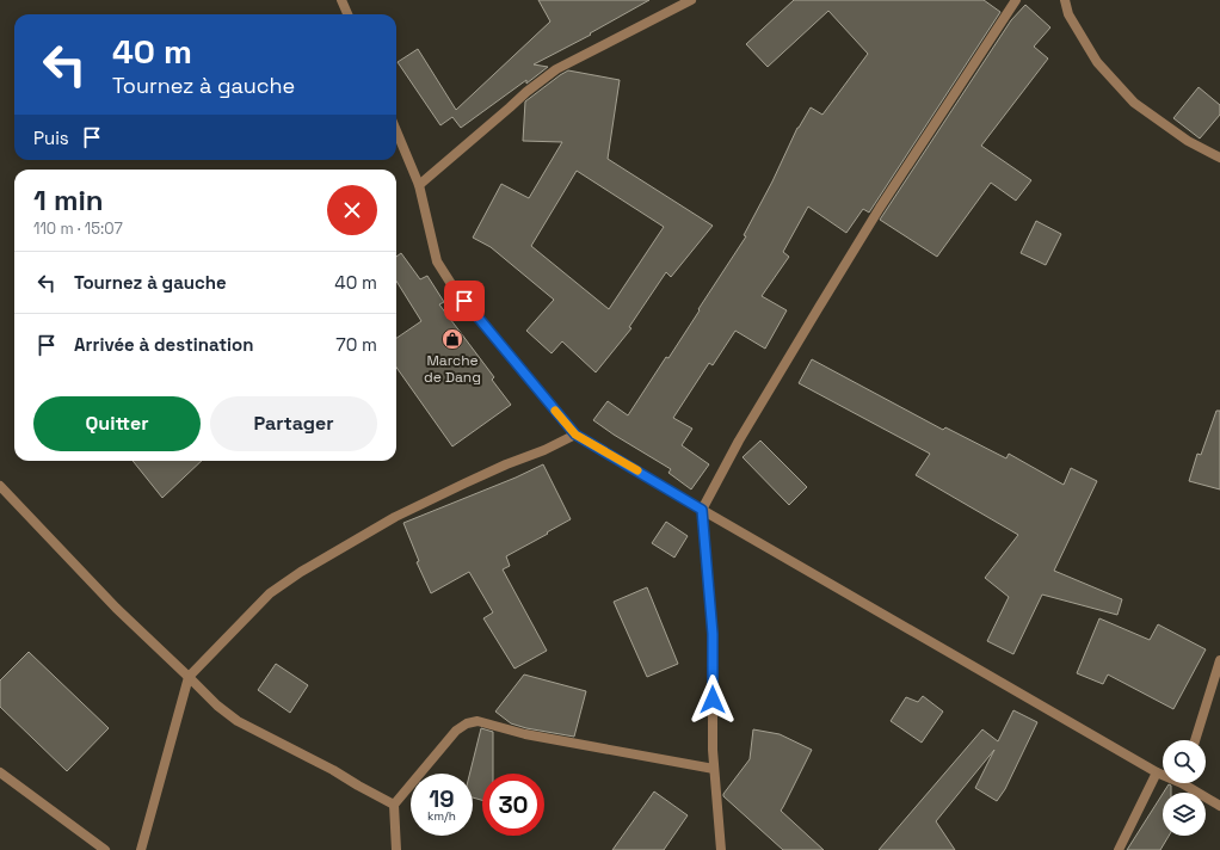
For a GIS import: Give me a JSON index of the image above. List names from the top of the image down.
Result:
{
  "places": {
    "shop": ["Marche de Dang"]
  },
  "page": {
    "turn": ["40 m", "Tournez à gauche"],
    "then": "Puis",
    "heading": ["1 min", "110 m · 15:07"],
    "list": [
      {
        "name": "Tournez à gauche",
        "value": "40 m"
      },
      {
        "name": "Arrivée à destination",
        "value": "70 m"
      }
    ],
    "buttons": ["Quitter", "Partager"],
    "speed": "19 km/h",
    "limit": "30"
  }
}
